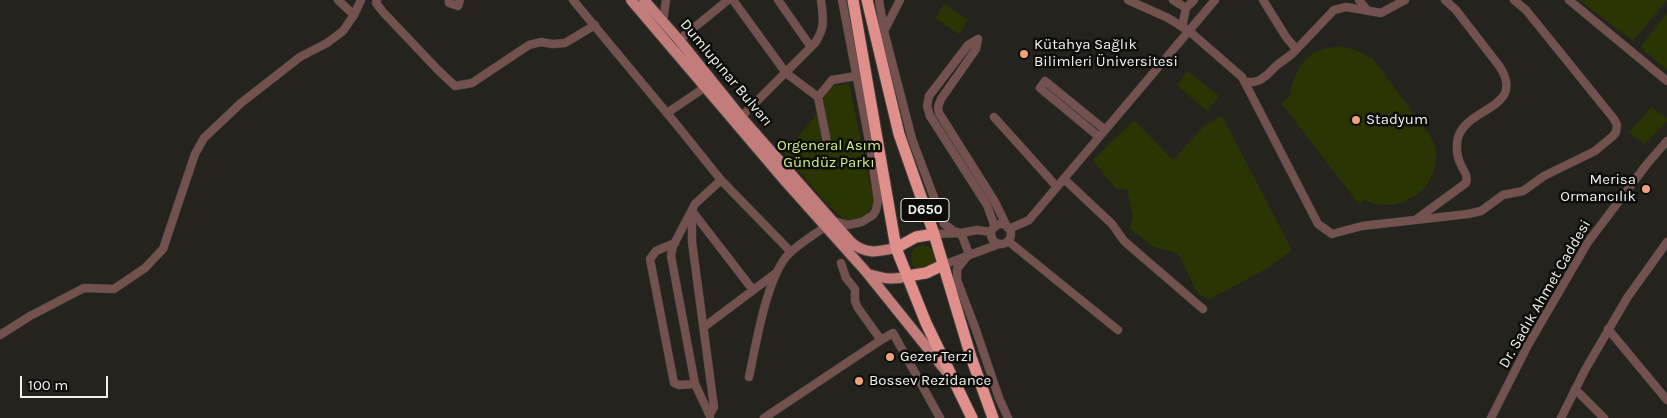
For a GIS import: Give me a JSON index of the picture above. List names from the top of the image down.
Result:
{
  "streets": {
    "highway": ["D650"],
    "main road": ["Dumlupınar Bulvarı"],
    "street": ["Dr. Sadık Ahmet Caddesi"]
  },
  "crossings": [
    ["Dumlupınar Bulvarı", "D650"]
  ],
  "parks": ["Orgeneral Asım Gündüz Parkı"],
  "places": [
    "Kütahya Sağlık Bilimleri Üniversitesi",
    "Stadyum",
    "Merisa Ormancılık",
    "Gezer Terzi",
    "Bossev Rezidance"
  ],
  "scale_bar": "100 m"
}
